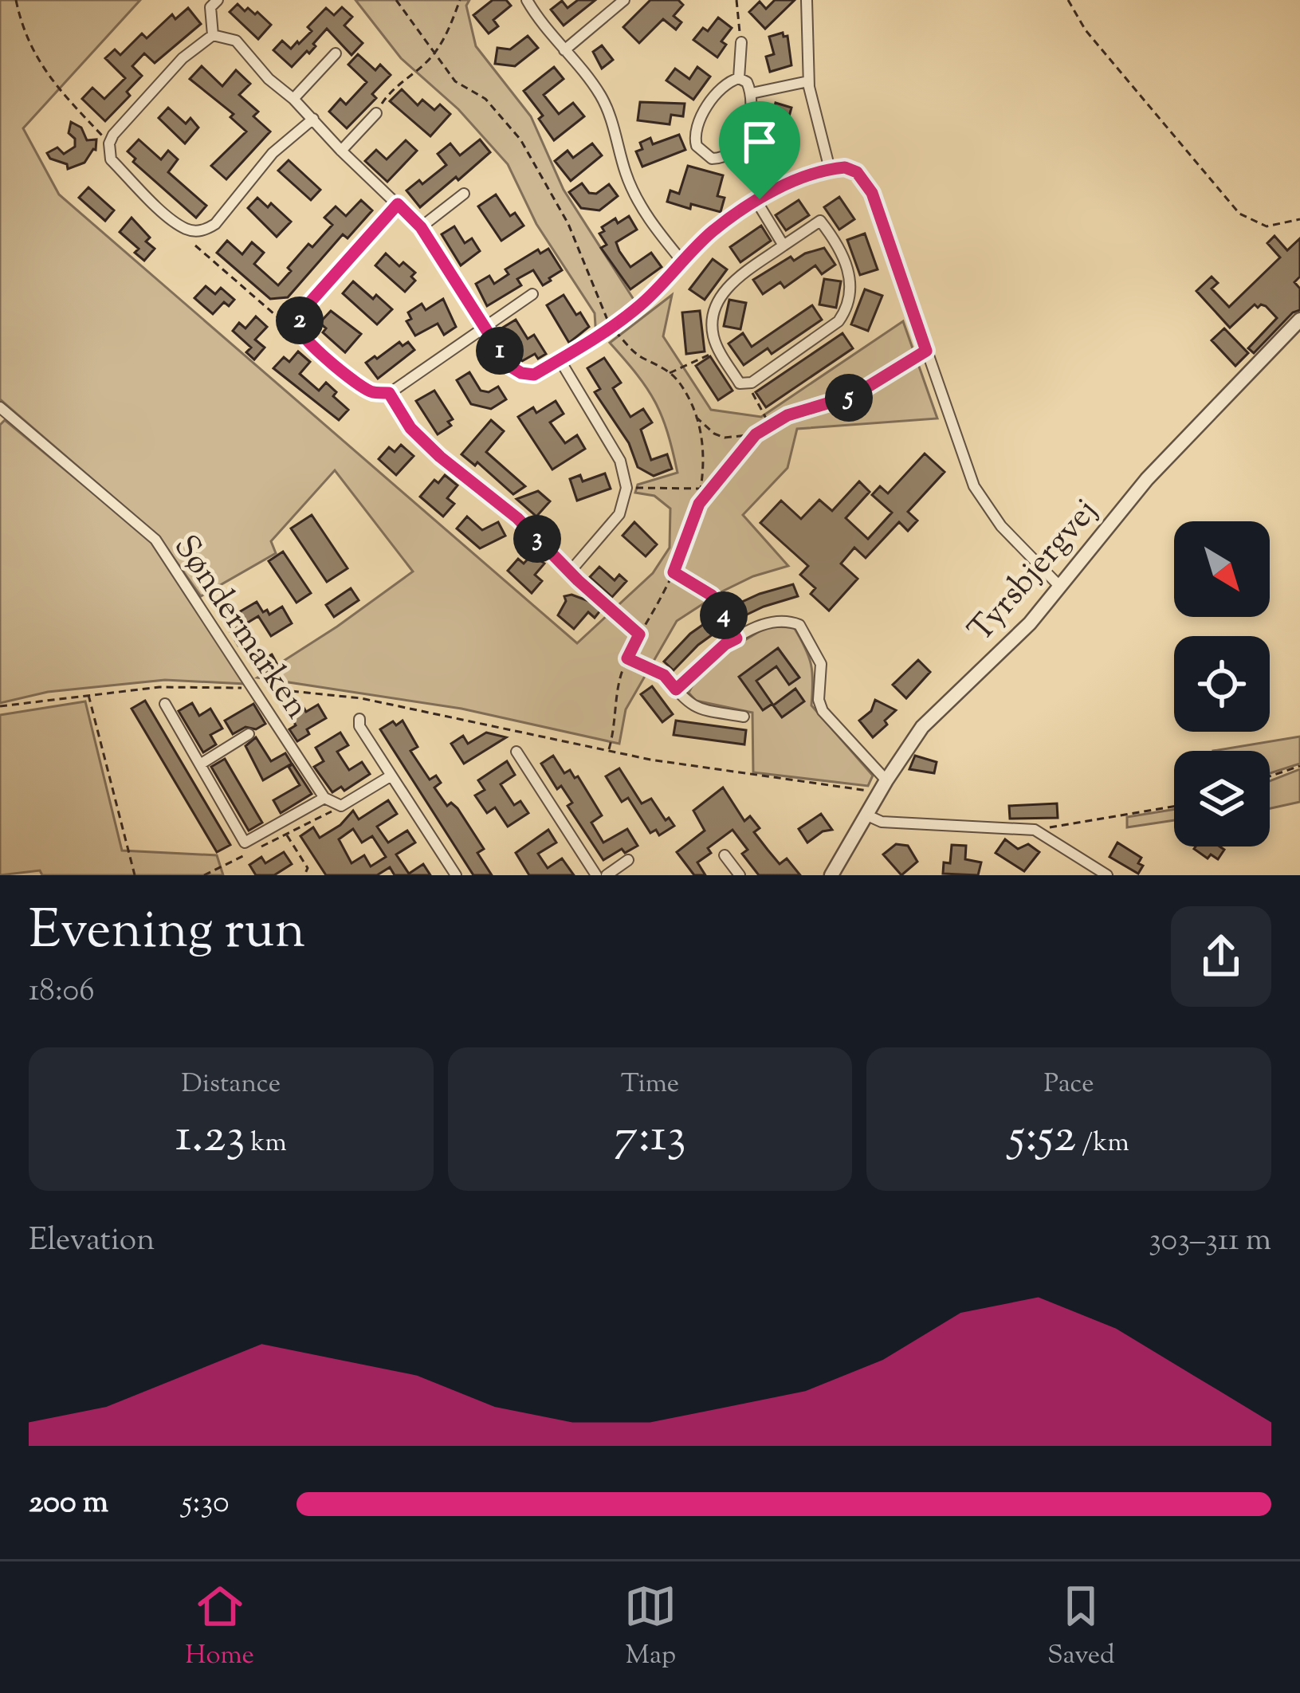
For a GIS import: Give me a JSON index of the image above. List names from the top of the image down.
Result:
{
  "streets": {
    "street": ["Tyrsbjergvej", "Søndermarken"]
  },
  "north": "bottom right",
  "page": {
    "pins": [
      "2",
      "1",
      "5",
      "3",
      "4"
    ],
    "heading": ["Evening run", "18:06"],
    "stats": [
      ["Distance", "1.23 km"],
      ["Time", "7:13"],
      ["Pace", "5:52 /km"]
    ],
    "chart": ["Elevation", "303–311 m"],
    "list": [
      {
        "name": "200 m",
        "note": "5:30"
      }
    ],
    "tabs": ["Home", "Map", "Saved"]
  }
}
